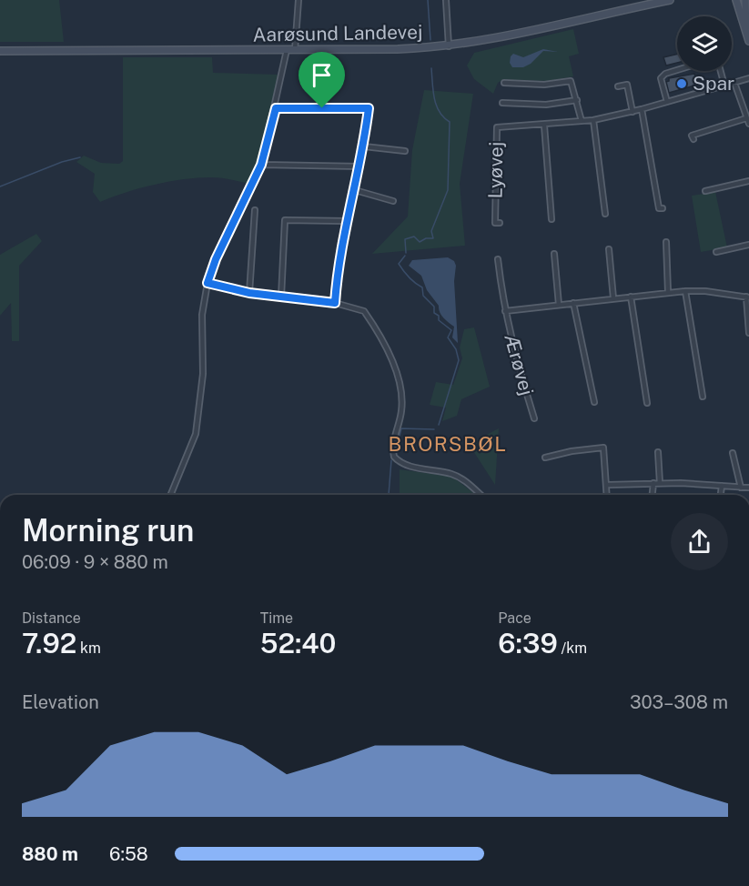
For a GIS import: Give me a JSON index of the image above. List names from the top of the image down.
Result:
{
  "streets": {
    "street": ["Aarøsund Landevej", "Lyøvej", "Ærøvej"]
  },
  "districts": ["BRORSBØL"],
  "places": ["Spar"],
  "page": {
    "heading": ["Morning run", "06:09 · 9 × 880 m"],
    "stats": [
      ["Distance", "7.92 km"],
      ["Time", "52:40"],
      ["Pace", "6:39 /km"]
    ],
    "chart": ["Elevation", "303–308 m"],
    "list": [
      {
        "name": "880 m",
        "note": "6:58"
      }
    ]
  }
}
